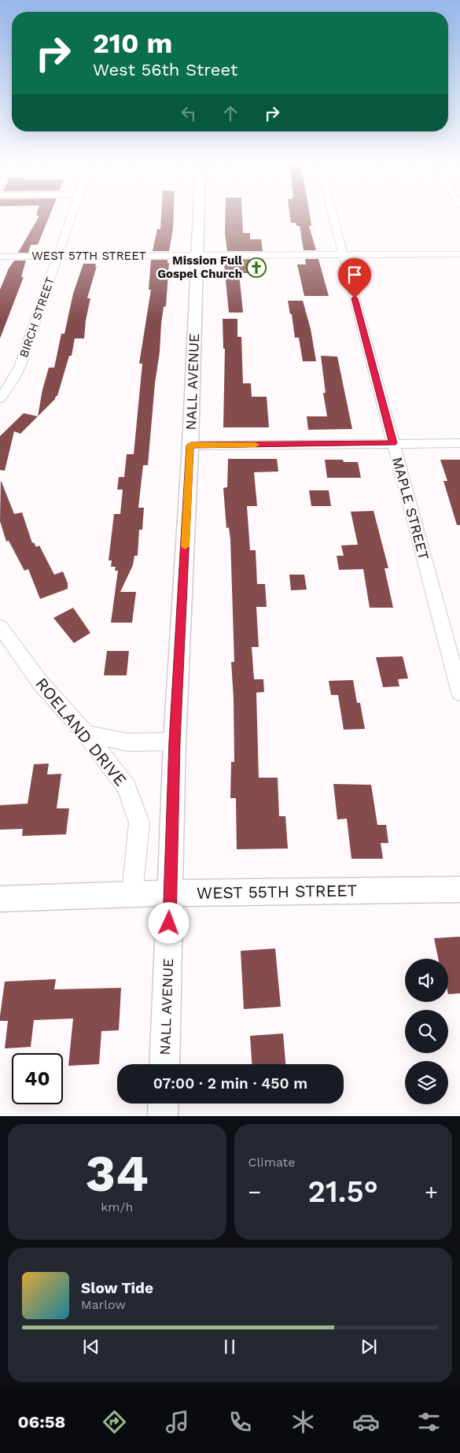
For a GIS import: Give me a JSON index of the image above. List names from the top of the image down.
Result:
{
  "streets": {
    "street": [
      "WEST 57TH STREET",
      "BIRCH STREET",
      "NALL AVENUE",
      "MAPLE STREET",
      "ROELAND DRIVE",
      "WEST 55TH STREET"
    ]
  },
  "crossings": [
    ["WEST 57TH STREET", "BIRCH STREET"],
    ["WEST 57TH STREET", "NALL AVENUE"],
    ["WEST 57TH STREET", "MAPLE STREET"],
    ["NALL AVENUE", "WEST 55TH STREET"],
    ["ROELAND DRIVE", "WEST 55TH STREET"]
  ],
  "places": {
    "church": ["Mission Full Gospel Church"]
  },
  "page": {
    "turn": ["210 m", "West 56th Street"],
    "limit": "40",
    "trip": "07:00 · 2 min · 450 m",
    "tile": [
      ["34", "km/h"],
      "Climate"
    ],
    "heat": ["−", "21.5°", "+"],
    "song": ["Slow Tide", "Marlow"],
    "tabs": "06:58"
  }
}
